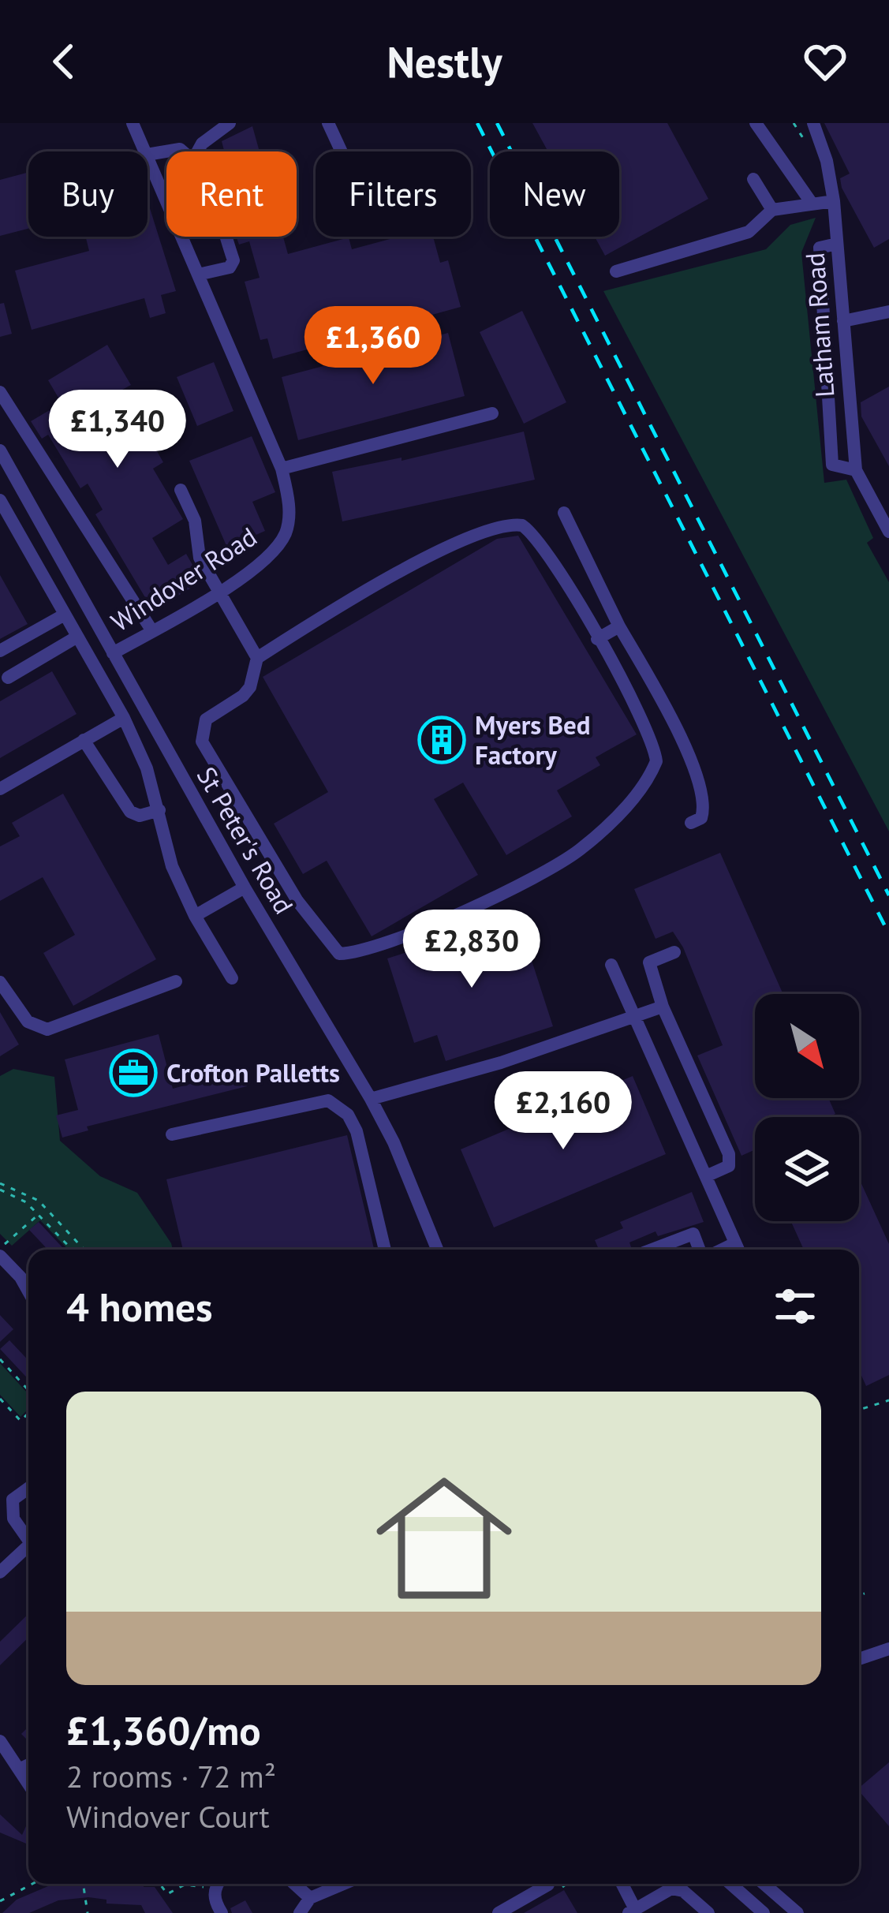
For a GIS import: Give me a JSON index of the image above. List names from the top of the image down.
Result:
{
  "streets": {
    "street": ["Latham Road", "Windover Road", "St Peter's Road"]
  },
  "crossings": [
    ["Windover Road", "St Peter's Road"]
  ],
  "places": {
    "building": ["Myers Bed Factory"],
    "office": ["Crofton Palletts"]
  },
  "north": "bottom right",
  "page": {
    "header": "Nestly",
    "chip": [
      "Buy",
      "Rent",
      "Filters",
      "New"
    ],
    "price": [
      "£1,360",
      "£1,340",
      "£2,830",
      "£2,160"
    ],
    "heading": "4 homes",
    "list": [
      {
        "name": "£1,360/mo",
        "note": "2 rooms · 72 m² · Windover Court"
      }
    ]
  }
}
